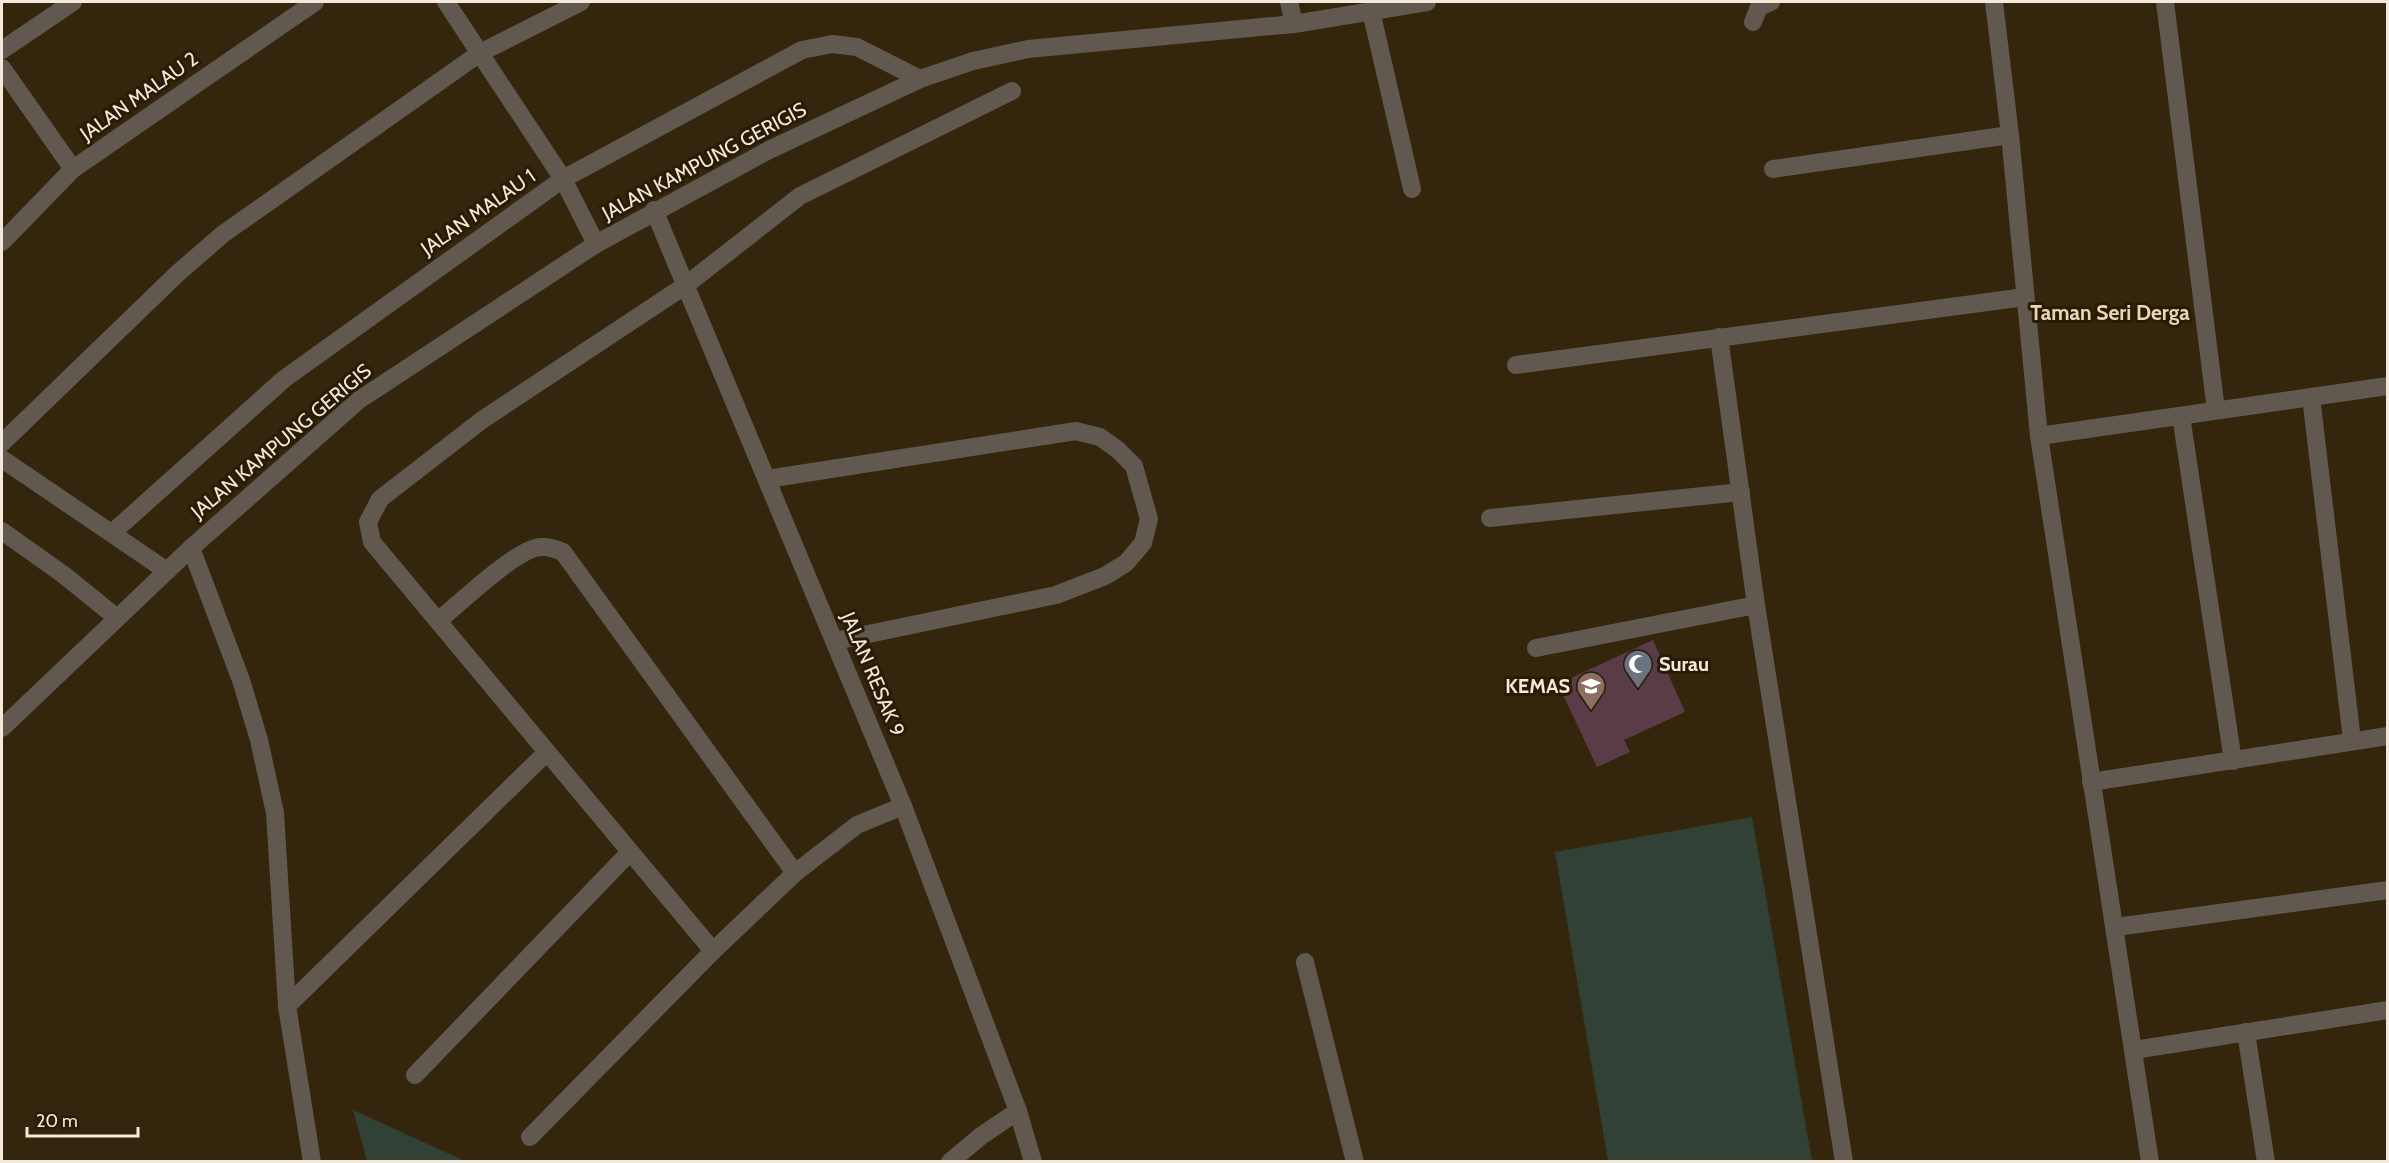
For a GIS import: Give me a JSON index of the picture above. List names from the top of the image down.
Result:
{
  "streets": {
    "street": [
      "JALAN MALAU 2",
      "JALAN KAMPUNG GERIGIS",
      "JALAN MALAU 1",
      "JALAN RESAK 9"
    ]
  },
  "crossings": [
    ["JALAN KAMPUNG GERIGIS", "JALAN MALAU 1"],
    ["JALAN KAMPUNG GERIGIS", "JALAN RESAK 9"]
  ],
  "districts": ["Taman Seri Derga"],
  "places": {
    "mosque": ["Surau"],
    "school or university": ["KEMAS"]
  },
  "scale_bar": "20 m"
}
